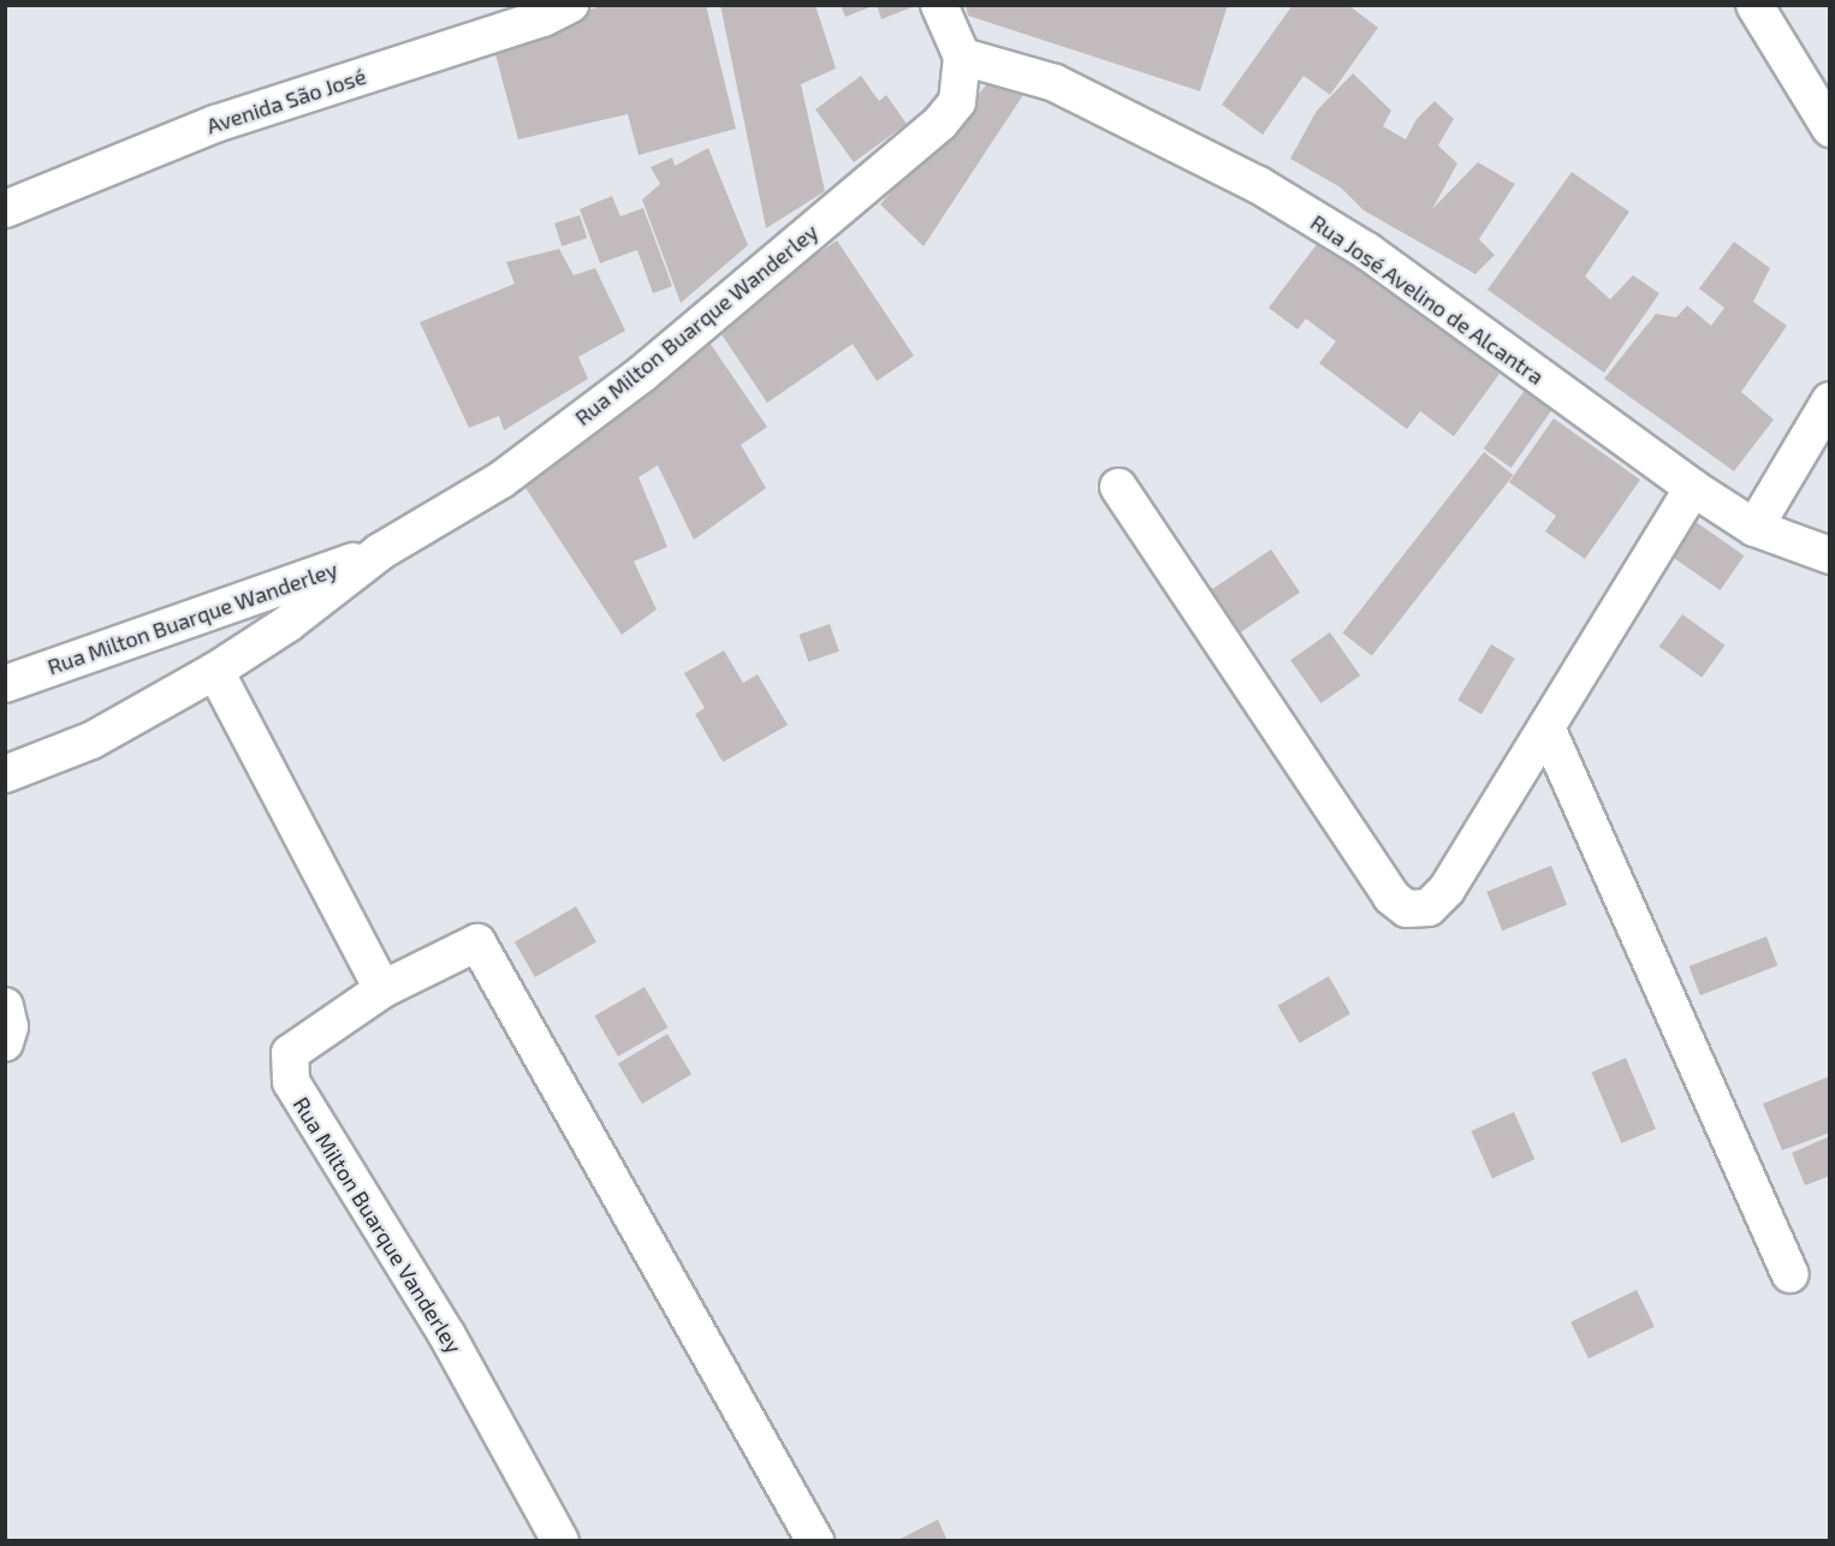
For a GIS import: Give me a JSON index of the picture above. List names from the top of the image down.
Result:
{
  "streets": {
    "street": [
      "Avenida São José",
      "Rua José Avelino de Alcantra",
      "Rua Milton Buarque Wanderley",
      "Rua Milton Buarque Vanderley"
    ]
  },
  "crossings": [
    ["Rua José Avelino de Alcantra", "Rua Milton Buarque Wanderley"]
  ]
}
